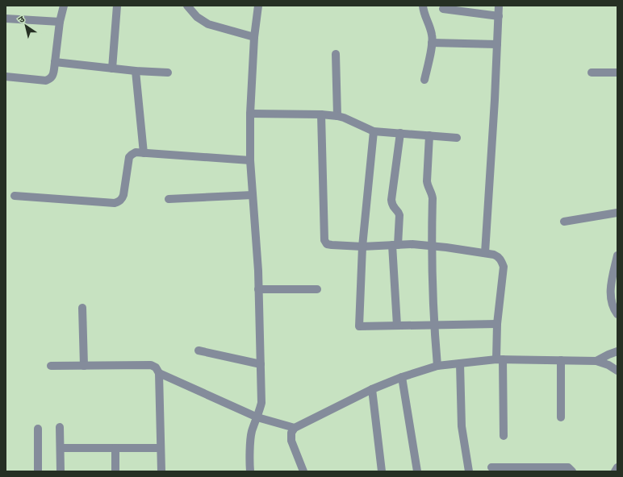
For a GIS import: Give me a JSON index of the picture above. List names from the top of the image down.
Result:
{
  "north": "top left"
}
